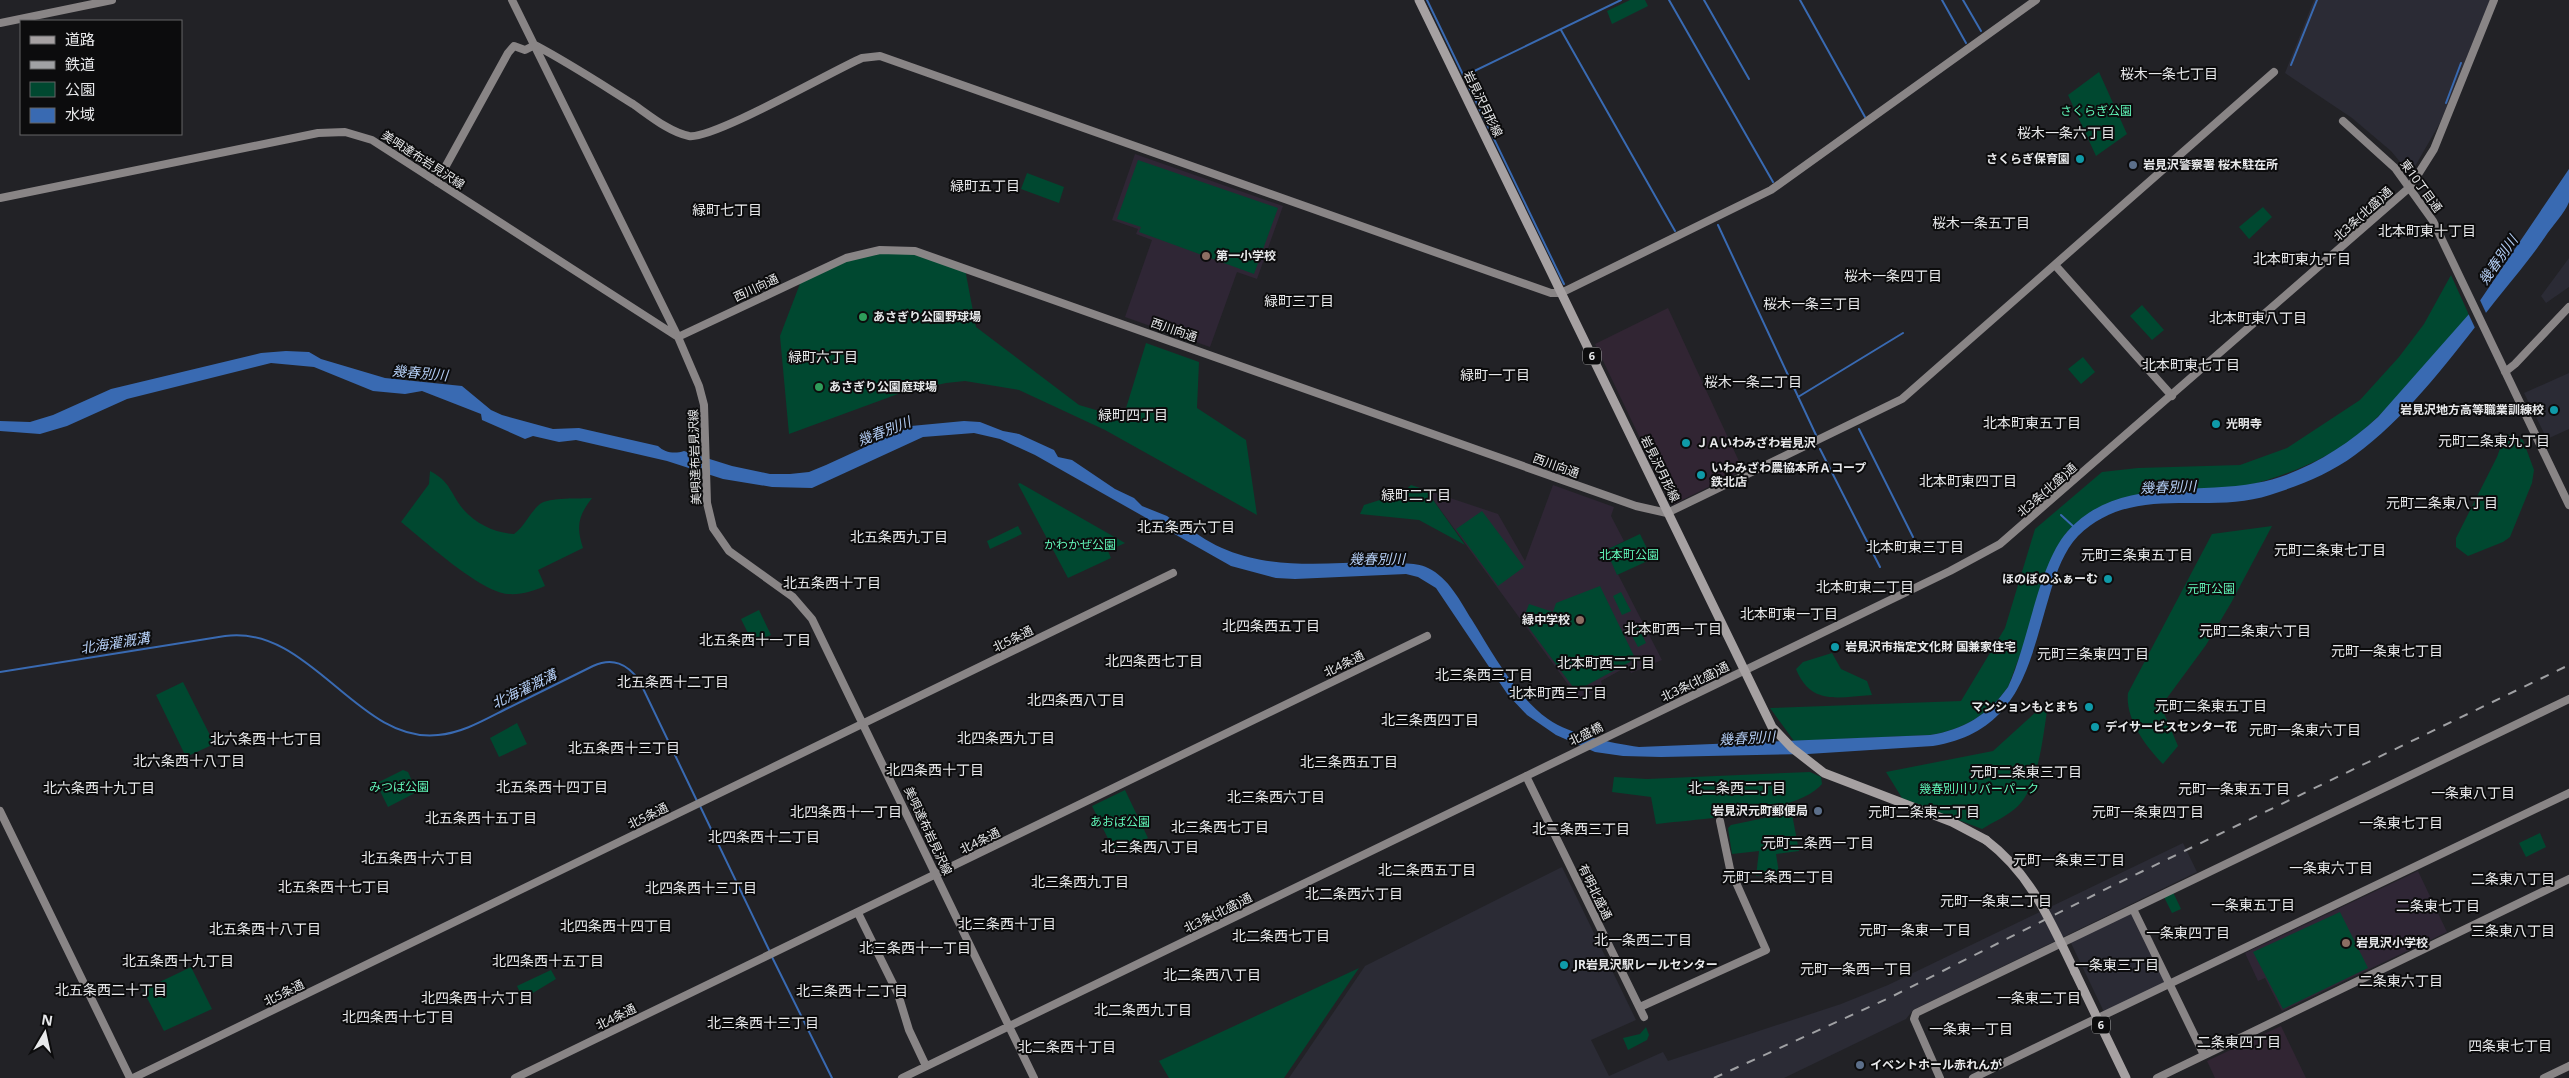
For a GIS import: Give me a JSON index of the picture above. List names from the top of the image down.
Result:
{
  "streets": {
    "main road": ["岩見沢月形線", "6"],
    "street": [
      "美唄達布岩見沢線",
      "東10丁目通",
      "北3条(北盛)通",
      "西川向通",
      "北5条通",
      "北4条通",
      "北盛橋",
      "有明北盛通"
    ]
  },
  "crossings": [
    ["岩見沢月形線", "北3条(北盛)通"],
    ["岩見沢月形線", "西川向通"],
    ["美唄達布岩見沢線", "北3条(北盛)通"],
    ["美唄達布岩見沢線", "西川向通"],
    ["美唄達布岩見沢線", "北5条通"],
    ["美唄達布岩見沢線", "北4条通"],
    ["東10丁目通", "北3条(北盛)通"],
    ["北3条(北盛)通", "北盛橋"],
    ["北3条(北盛)通", "有明北盛通"]
  ],
  "districts": [
    "桜木一条七丁目",
    "桜木一条六丁目",
    "緑町五丁目",
    "緑町七丁目",
    "桜木一条五丁目",
    "北本町東十丁目",
    "北本町東九丁目",
    "桜木一条四丁目",
    "緑町三丁目",
    "桜木一条三丁目",
    "北本町東八丁目",
    "緑町六丁目",
    "北本町東七丁目",
    "緑町一丁目",
    "桜木一条二丁目",
    "緑町四丁目",
    "北本町東五丁目",
    "元町二条東九丁目",
    "北本町東四丁目",
    "緑町二丁目",
    "元町二条東八丁目",
    "北五条西六丁目",
    "北五条西九丁目",
    "北本町東三丁目",
    "元町二条東七丁目",
    "元町三条東五丁目",
    "北五条西十丁目",
    "北本町東二丁目",
    "北本町東一丁目",
    "北四条西五丁目",
    "北本町西一丁目",
    "元町二条東六丁目",
    "北五条西十一丁目",
    "元町一条東七丁目",
    "元町三条東四丁目",
    "北四条西七丁目",
    "北本町西二丁目",
    "北三条西三丁目",
    "北五条西十二丁目",
    "北本町西三丁目",
    "北四条西八丁目",
    "元町二条東五丁目",
    "北三条西四丁目",
    "元町一条東六丁目",
    "北四条西九丁目",
    "北六条西十七丁目",
    "北五条西十三丁目",
    "北六条西十八丁目",
    "北三条西五丁目",
    "北四条西十丁目",
    "元町二条東三丁目",
    "北五条西十四丁目",
    "北六条西十九丁目",
    "北二条西二丁目",
    "元町一条東五丁目",
    "一条東八丁目",
    "北三条西六丁目",
    "北四条西十一丁目",
    "元町二条東二丁目",
    "元町一条東四丁目",
    "北五条西十五丁目",
    "一条東七丁目",
    "北三条西七丁目",
    "北二条西三丁目",
    "北四条西十二丁目",
    "元町二条西一丁目",
    "北三条西八丁目",
    "北五条西十六丁目",
    "元町一条東三丁目",
    "一条東六丁目",
    "北二条西五丁目",
    "元町二条西二丁目",
    "二条東八丁目",
    "北三条西九丁目",
    "北五条西十七丁目",
    "北四条西十三丁目",
    "北二条西六丁目",
    "元町一条東二丁目",
    "一条東五丁目",
    "二条東七丁目",
    "北三条西十丁目",
    "北四条西十四丁目",
    "北五条西十八丁目",
    "元町一条東一丁目",
    "三条東八丁目",
    "一条東四丁目",
    "北二条西七丁目",
    "北一条西二丁目",
    "北三条西十一丁目",
    "北五条西十九丁目",
    "北四条西十五丁目",
    "一条東三丁目",
    "元町一条西一丁目",
    "北二条西八丁目",
    "二条東六丁目",
    "北五条西二十丁目",
    "北三条西十二丁目",
    "北四条西十六丁目",
    "一条東二丁目",
    "北二条西九丁目",
    "北四条西十七丁目",
    "北三条西十三丁目",
    "一条東一丁目",
    "二条東四丁目",
    "四条東七丁目",
    "北二条西十丁目"
  ],
  "water": ["幾春別川", "北海灌漑溝"],
  "parks": [
    "さくらぎ公園",
    "かわかぜ公園",
    "北本町公園",
    "元町公園",
    "みつば公園",
    "幾春別川リバーパーク",
    "あおば公園"
  ],
  "places": [
    "さくらぎ保育園",
    "岩見沢警察署 桜木駐在所",
    "第一小学校",
    "あさぎり公園野球場",
    "あさぎり公園庭球場",
    "岩見沢地方高等職業訓練校",
    "光明寺",
    "ＪＡいわみざわ岩見沢",
    "いわみざわ農協本所Ａコープ 鉄北店",
    "ほのぼのふぁーむ",
    "緑中学校",
    "岩見沢市指定文化財 国兼家住宅",
    "マンションもとまち",
    "デイサービスセンター花",
    "岩見沢元町郵便局",
    "岩見沢小学校",
    "JR岩見沢駅レールセンター",
    "イベントホール赤れんが"
  ],
  "legend": [
    "道路",
    "鉄道",
    "公園",
    "水域"
  ],
  "north": "top"
}
